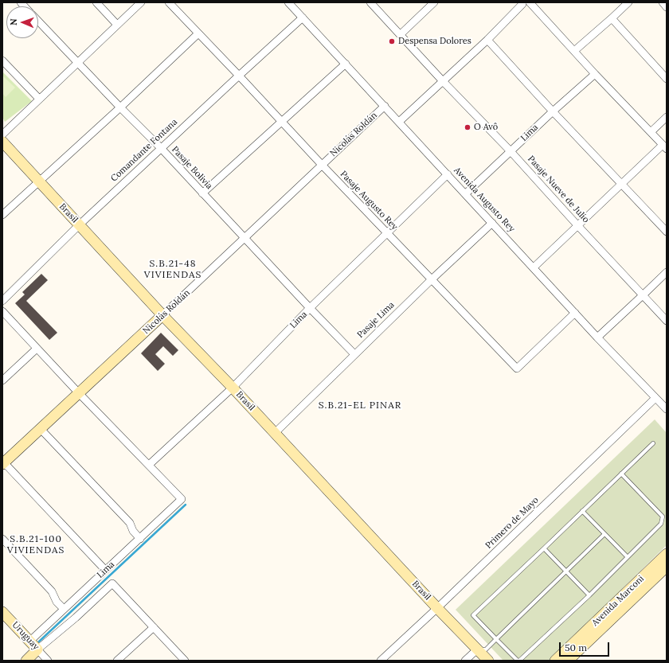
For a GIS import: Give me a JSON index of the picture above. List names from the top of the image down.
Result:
{
  "streets": {
    "street": [
      "Lima",
      "Nicolás Roldán",
      "Comandante Fontana",
      "Pasaje Bolivia",
      "Pasaje Nueve de Julio",
      "Avenida Augusto Rey",
      "Pasaje Augusto Rey",
      "Brasil",
      "Pasaje Lima",
      "Primero de Mayo",
      "Avenida Marconi",
      "Uruguay"
    ]
  },
  "crossings": [
    ["Lima", "Pasaje Bolivia"],
    ["Lima", "Pasaje Nueve de Julio"],
    ["Lima", "Avenida Augusto Rey"],
    ["Lima", "Pasaje Augusto Rey"],
    ["Lima", "Brasil"],
    ["Lima", "Uruguay"],
    ["Nicolás Roldán", "Pasaje Bolivia"],
    ["Nicolás Roldán", "Avenida Augusto Rey"],
    ["Nicolás Roldán", "Pasaje Augusto Rey"],
    ["Nicolás Roldán", "Brasil"],
    ["Comandante Fontana", "Pasaje Bolivia"],
    ["Comandante Fontana", "Avenida Augusto Rey"],
    ["Comandante Fontana", "Pasaje Augusto Rey"],
    ["Comandante Fontana", "Brasil"],
    ["Pasaje Bolivia", "Pasaje Lima"],
    ["Avenida Augusto Rey", "Pasaje Augusto Rey"],
    ["Avenida Augusto Rey", "Pasaje Lima"],
    ["Avenida Augusto Rey", "Primero de Mayo"],
    ["Pasaje Augusto Rey", "Pasaje Lima"],
    ["Brasil", "Pasaje Lima"],
    ["Brasil", "Primero de Mayo"]
  ],
  "districts": ["S.B.21-48 VIVIENDAS", "S.B.21-EL PINAR", "S.B.21-100 VIVIENDAS"],
  "places": ["Despensa Dolores", "O Avô"],
  "scale_bar": "50 m",
  "north": "left"
}
